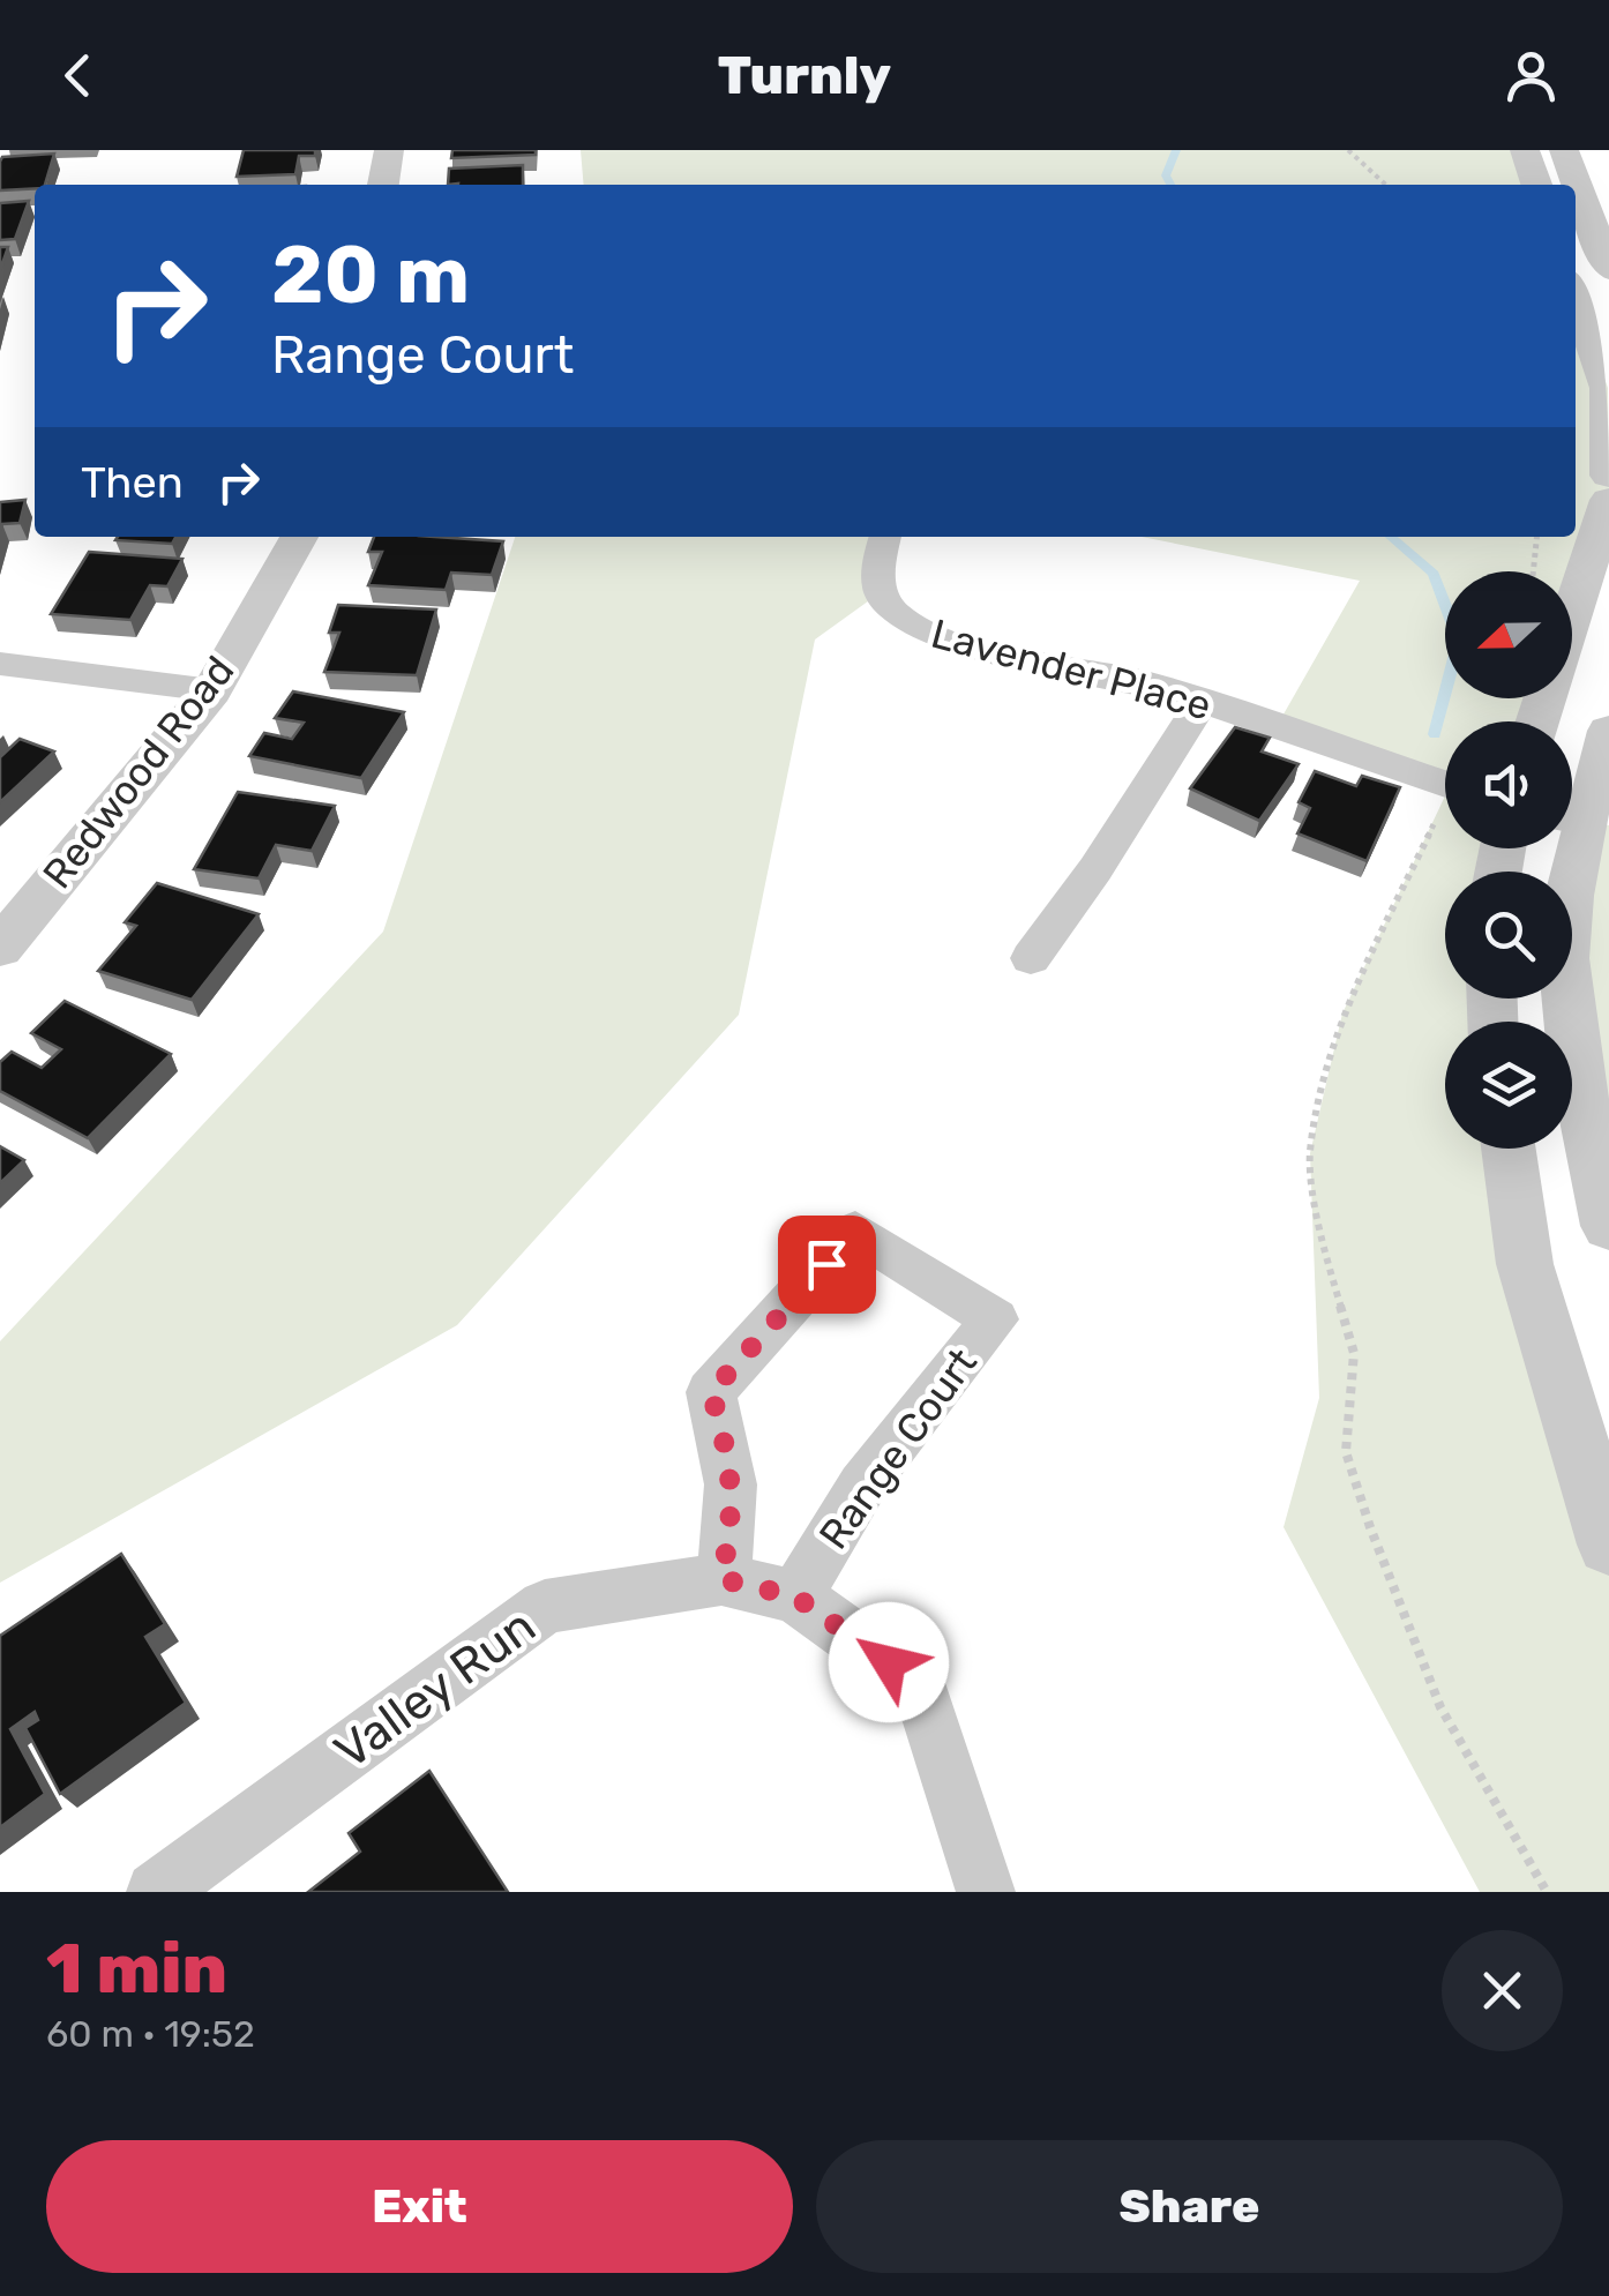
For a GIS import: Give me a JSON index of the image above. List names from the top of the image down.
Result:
{
  "streets": {
    "street": [
      "Lavender Place",
      "Redwood Road",
      "Range Court",
      "Valley Run"
    ]
  },
  "crossings": [
    ["Range Court", "Valley Run"]
  ],
  "north": "left",
  "page": {
    "header": "Turnly",
    "turn": ["20 m", "Range Court"],
    "then": "Then",
    "heading": ["1 min", "60 m · 19:52"],
    "buttons": ["Exit", "Share"]
  }
}
